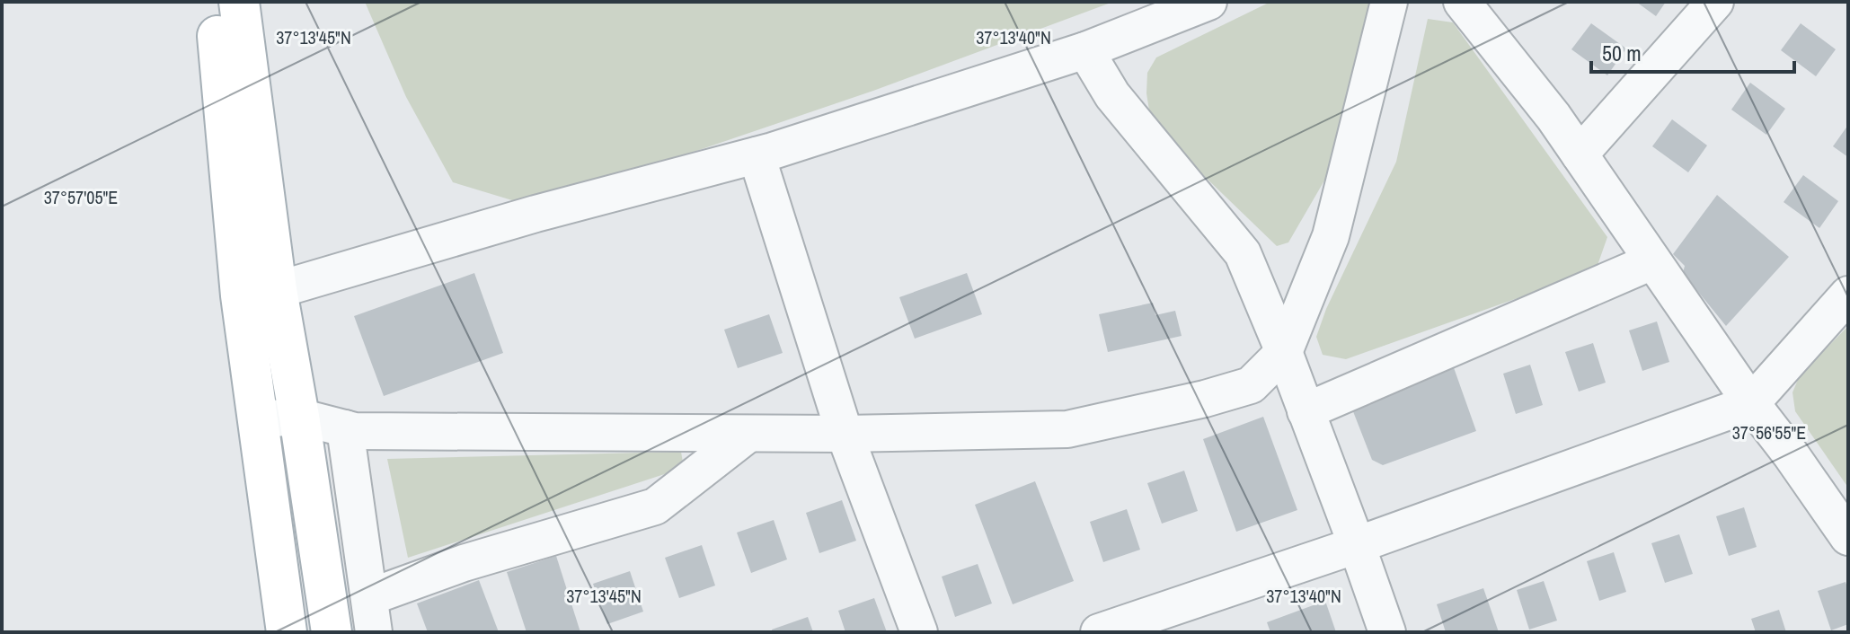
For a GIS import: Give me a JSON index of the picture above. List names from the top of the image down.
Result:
{
  "scale_bar": "50 m",
  "coordinates": [
    "37°13'45\"N",
    "37°13'40\"N",
    "37°57'05\"E",
    "37°56'55\"E"
  ]
}
